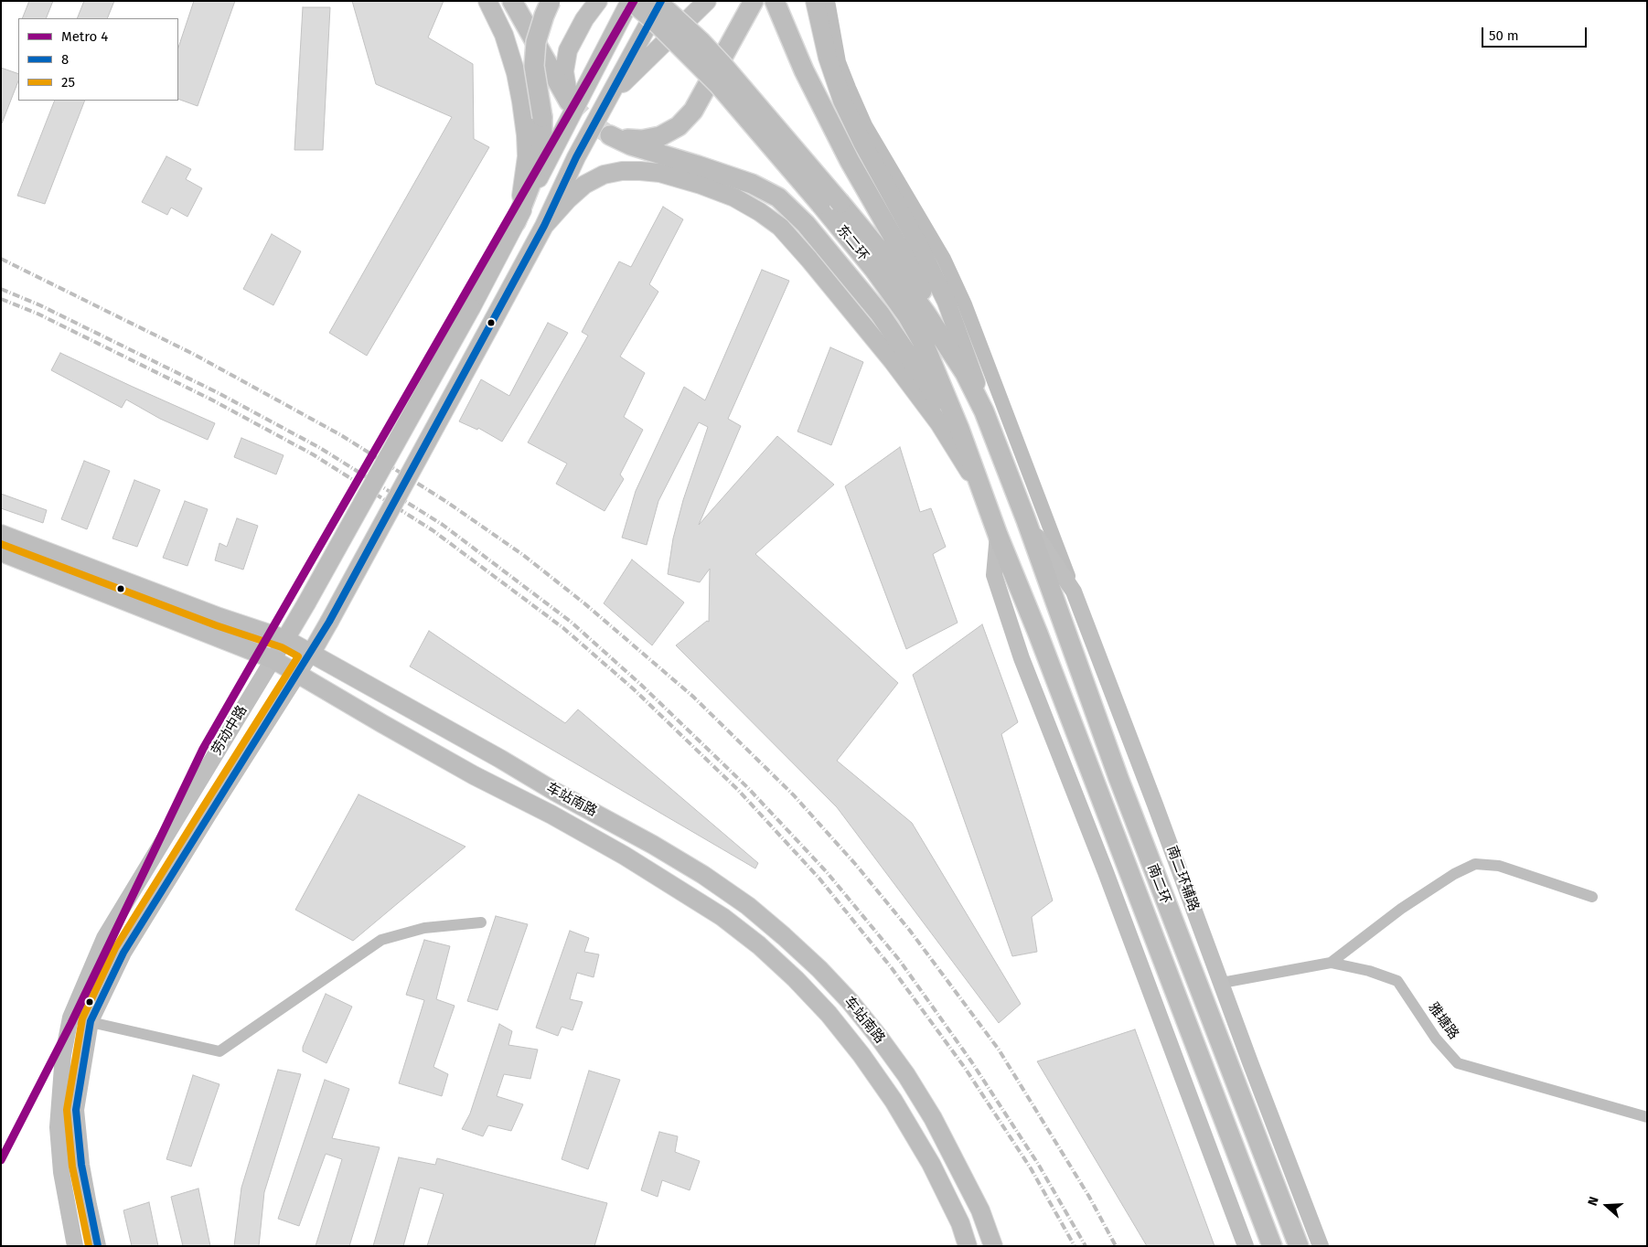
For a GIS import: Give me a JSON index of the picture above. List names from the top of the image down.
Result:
{
  "streets": {
    "highway": ["东二环", "南二环"],
    "main road": ["劳动中路", "车站南路", "南二环辅路"],
    "street": ["雅塘路"]
  },
  "crossings": [
    ["东二环", "劳动中路"],
    ["东二环", "南二环辅路"],
    ["东二环", "南二环"],
    ["劳动中路", "车站南路"],
    ["南二环辅路", "南二环"],
    ["南二环辅路", "雅塘路"]
  ],
  "lines": ["metro line 4", "transit line 8", "transit line 25"],
  "legend": ["Metro 4", "8", "25"],
  "scale_bar": "50 m",
  "north": "left"
}
